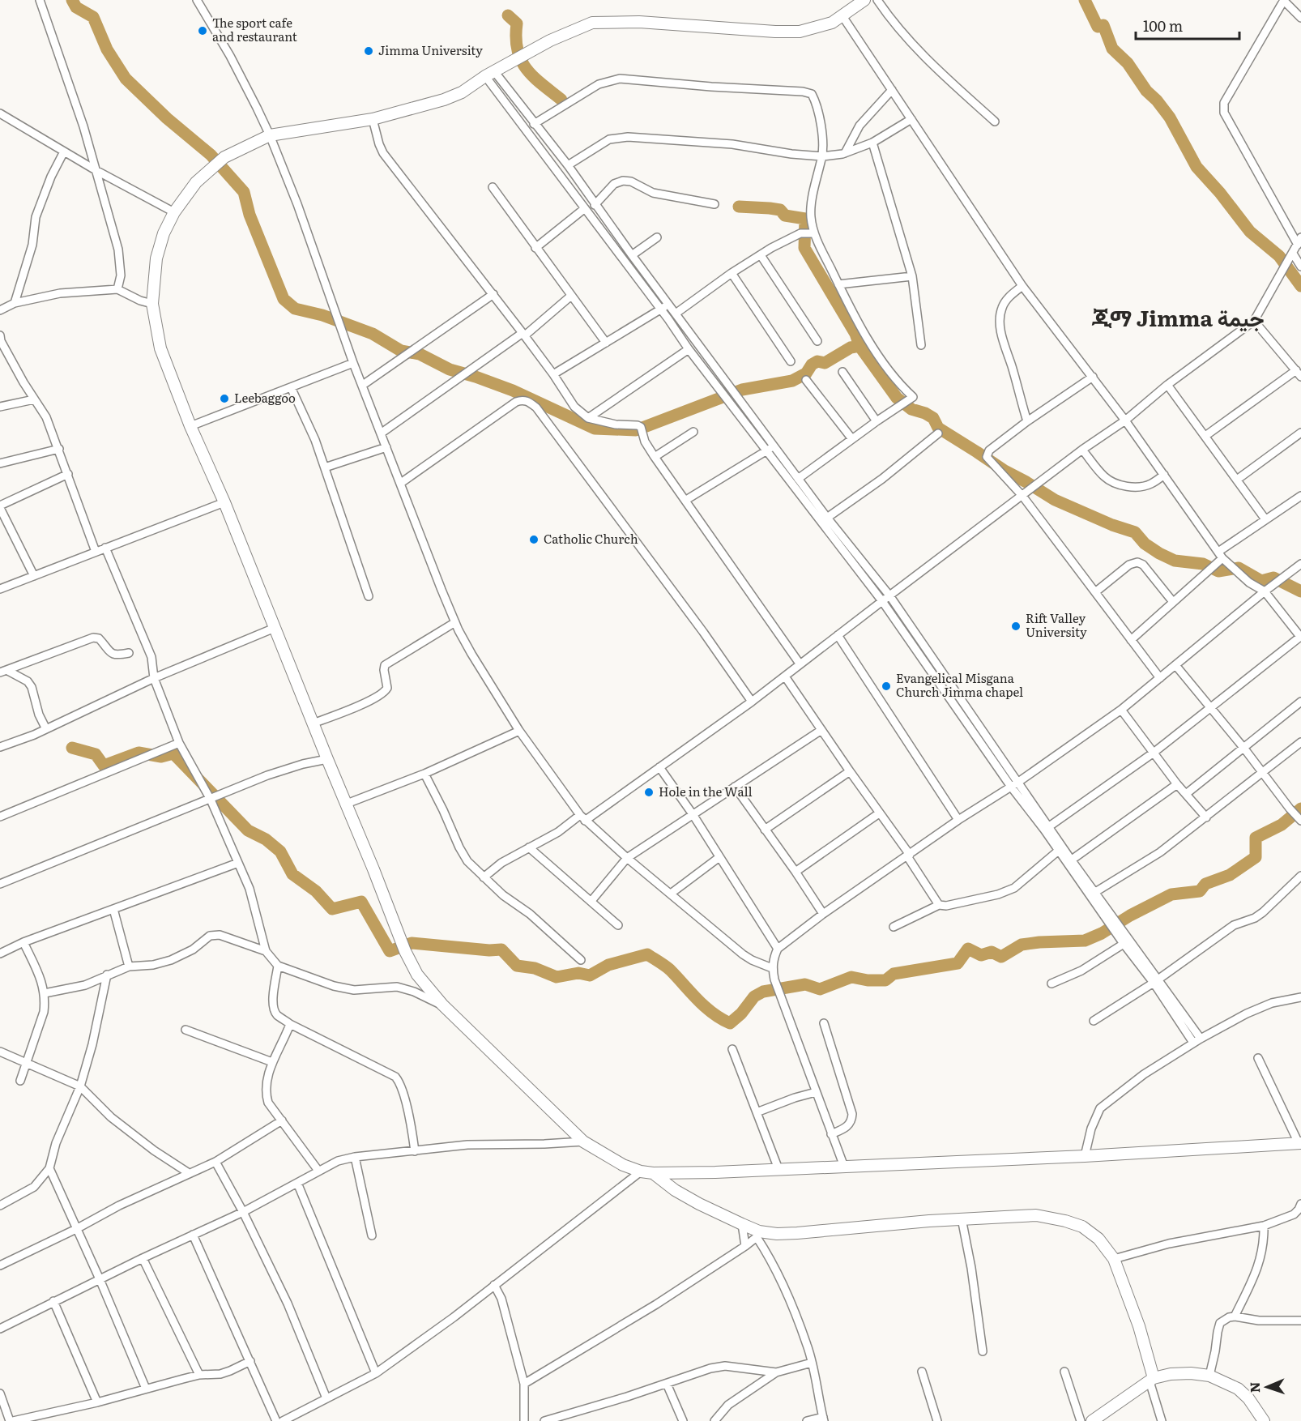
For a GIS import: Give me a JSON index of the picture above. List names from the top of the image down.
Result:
{
  "districts": ["ጂማ Jimma جيمة"],
  "places": [
    "The sport cafe and restaurant",
    "Jimma University",
    "Leebaggoo",
    "Catholic Church",
    "Rift Valley University",
    "Evangelical Misgana Church Jimma chapel",
    "Hole in the Wall"
  ],
  "scale_bar": "100 m",
  "north": "left"
}
